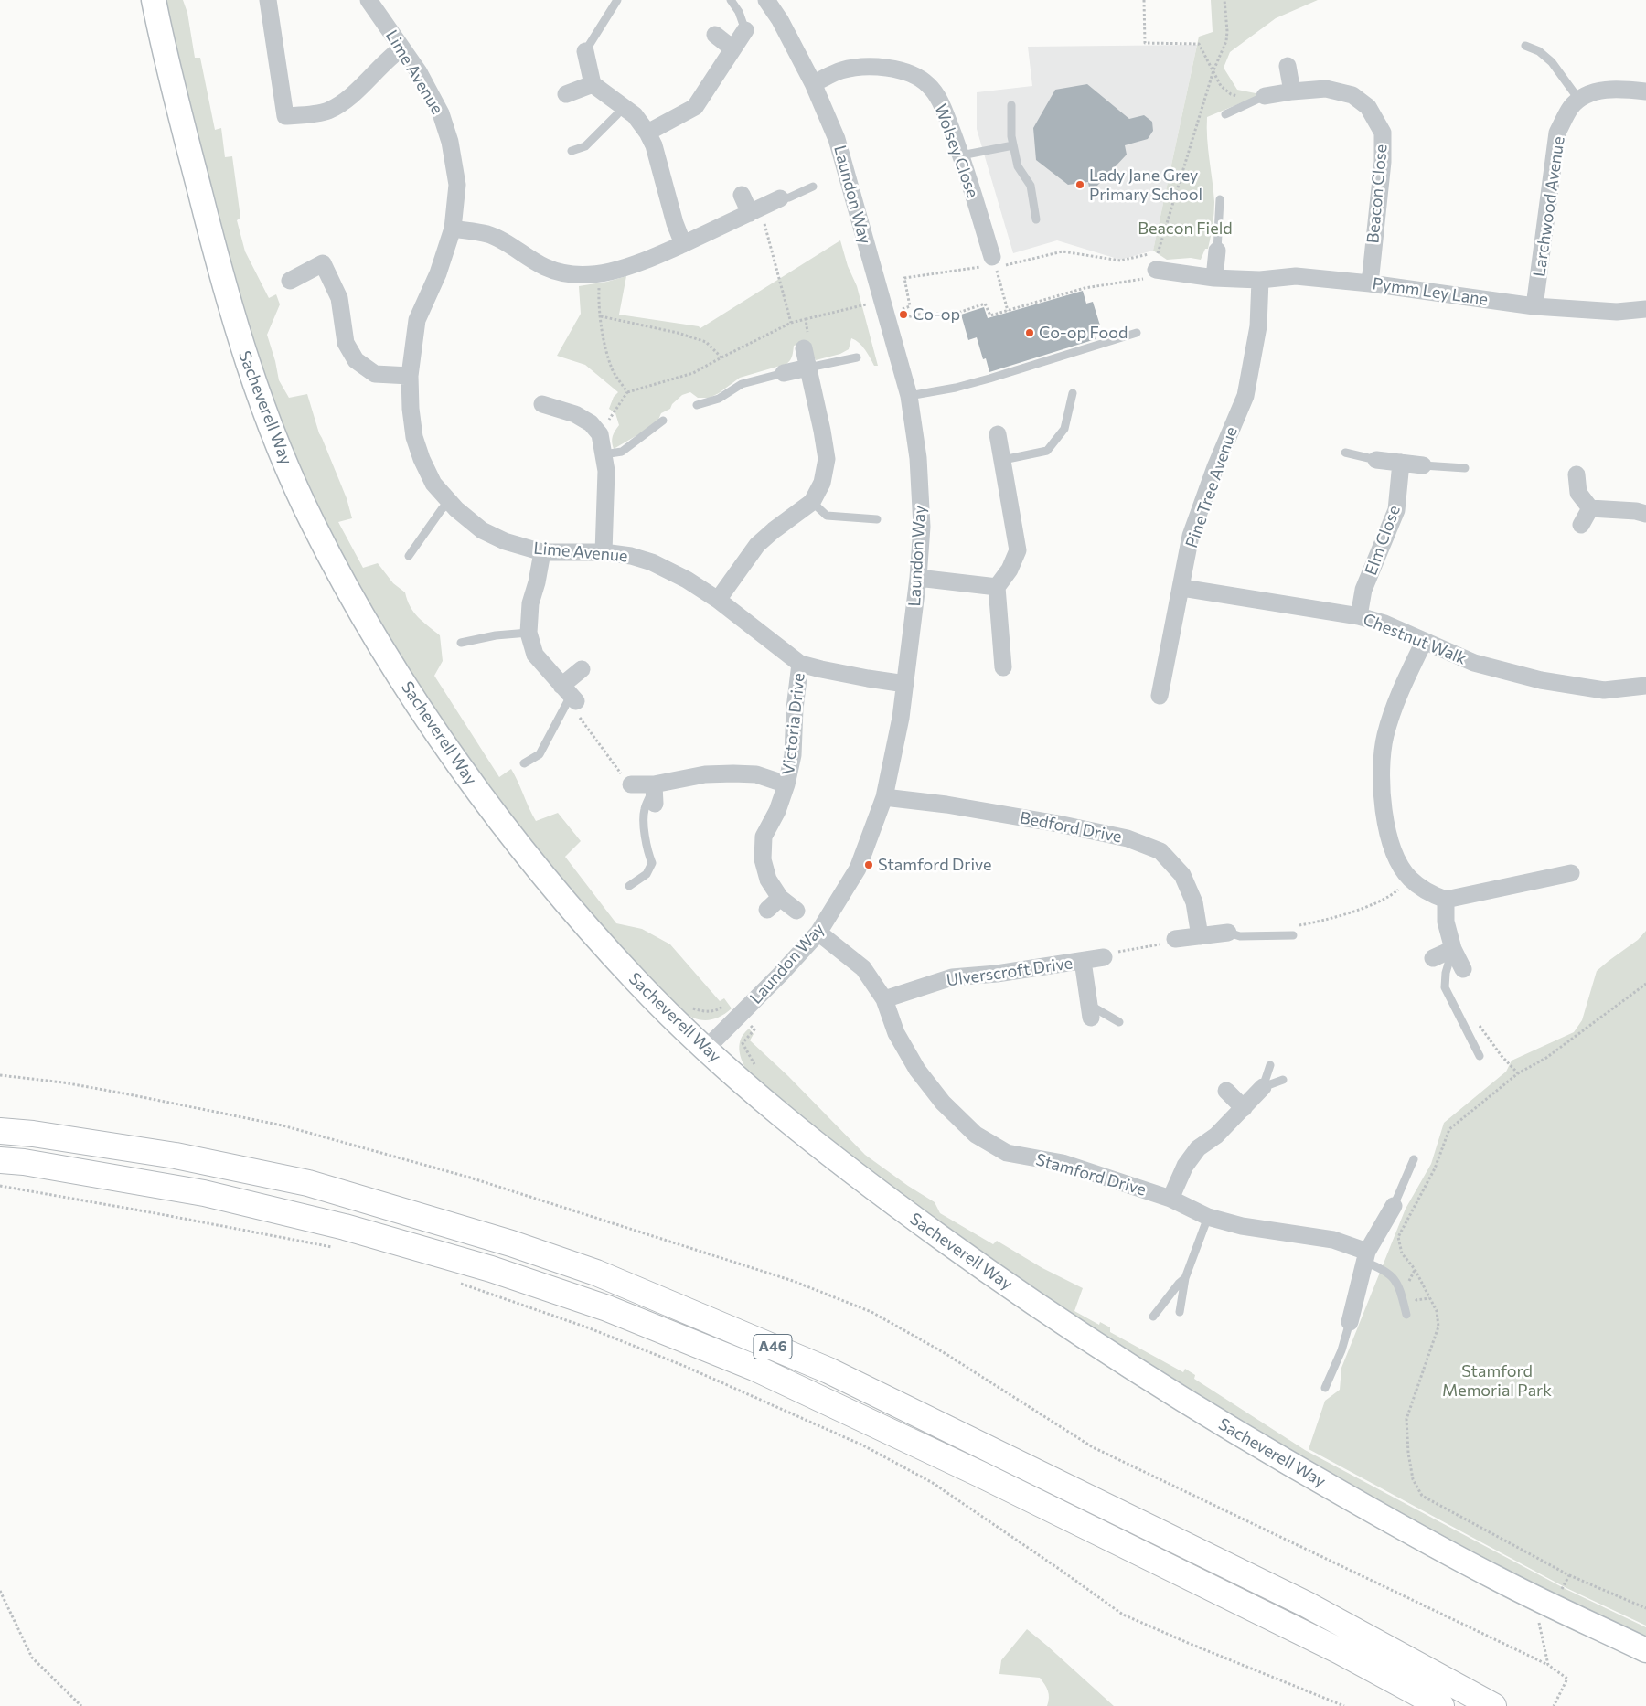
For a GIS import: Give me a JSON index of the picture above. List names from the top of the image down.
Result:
{
  "streets": {
    "highway": ["A46"],
    "street": [
      "Lime Avenue",
      "Wolsey Close",
      "Beacon Close",
      "Laundon Way",
      "Larchwood Avenue",
      "Pymm Ley Lane",
      "Sacheverell Way",
      "Pine Tree Avenue",
      "Elm Close",
      "Chestnut Walk",
      "Victoria Drive",
      "Bedford Drive",
      "Ulverscroft Drive",
      "Stamford Drive"
    ]
  },
  "crossings": [
    ["Lime Avenue", "Laundon Way"],
    ["Lime Avenue", "Victoria Drive"],
    ["Wolsey Close", "Laundon Way"],
    ["Beacon Close", "Pymm Ley Lane"],
    ["Laundon Way", "Sacheverell Way"],
    ["Laundon Way", "Bedford Drive"],
    ["Laundon Way", "Stamford Drive"],
    ["Larchwood Avenue", "Pymm Ley Lane"],
    ["Pymm Ley Lane", "Pine Tree Avenue"],
    ["Pine Tree Avenue", "Chestnut Walk"],
    ["Elm Close", "Chestnut Walk"],
    ["Ulverscroft Drive", "Stamford Drive"]
  ],
  "parks": ["Beacon Field", "Stamford Memorial Park"],
  "places": [
    "Lady Jane Grey Primary School",
    "Co-op",
    "Co-op Food",
    "Stamford Drive"
  ]
}
